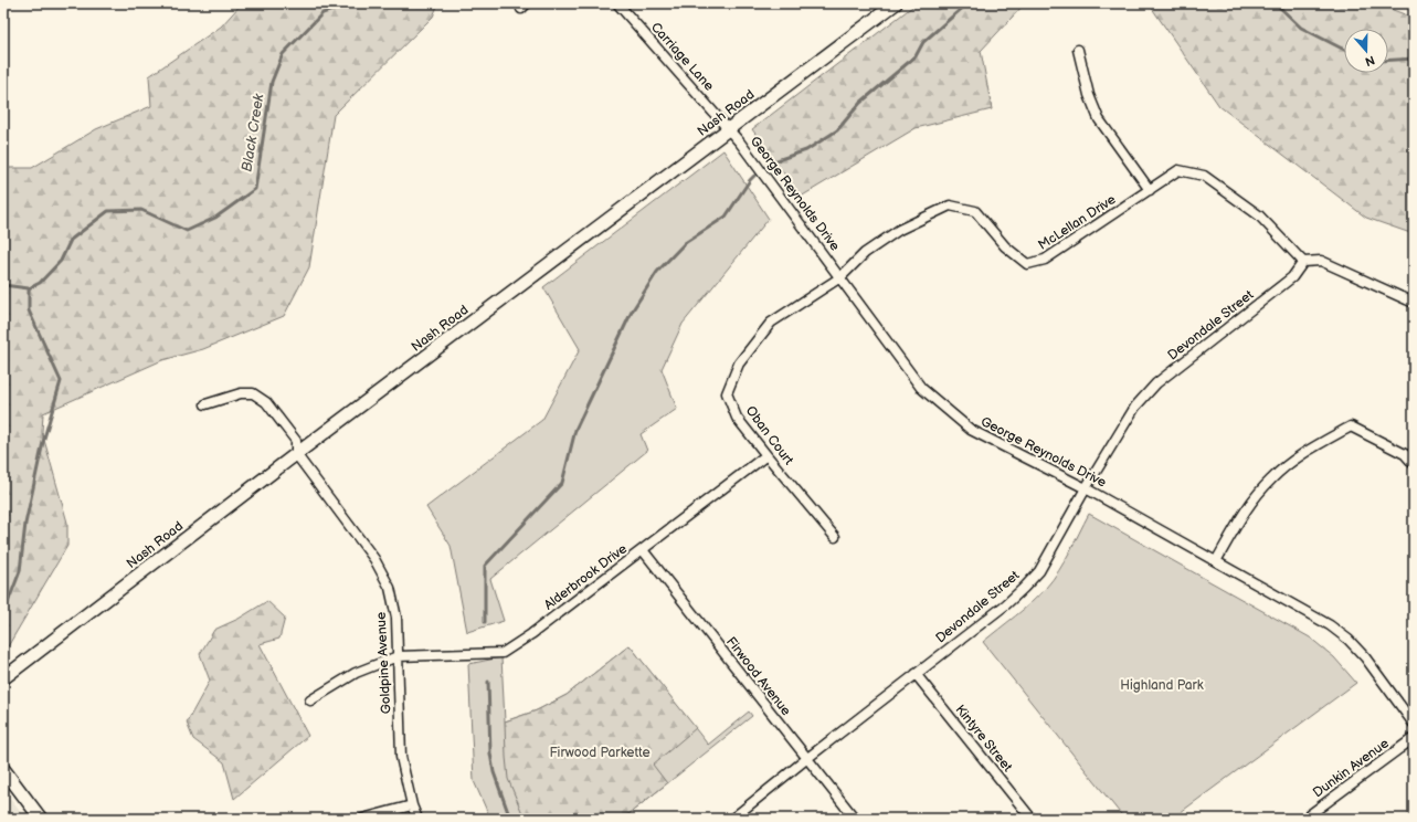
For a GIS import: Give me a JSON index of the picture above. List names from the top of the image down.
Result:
{
  "streets": {
    "street": [
      "Carriage Lane",
      "Nash Road",
      "George Reynolds Drive",
      "McLellan Drive",
      "Devondale Street",
      "Oban Court",
      "Alderbrook Drive",
      "Goldpine Avenue",
      "Firwood Avenue",
      "Kintyre Street",
      "Dunkin Avenue"
    ]
  },
  "crossings": [
    ["Carriage Lane", "Nash Road"],
    ["Carriage Lane", "George Reynolds Drive"],
    ["Nash Road", "George Reynolds Drive"],
    ["Nash Road", "Goldpine Avenue"],
    ["George Reynolds Drive", "McLellan Drive"],
    ["George Reynolds Drive", "Devondale Street"],
    ["George Reynolds Drive", "Oban Court"],
    ["McLellan Drive", "Devondale Street"],
    ["McLellan Drive", "Oban Court"],
    ["Devondale Street", "Firwood Avenue"],
    ["Devondale Street", "Kintyre Street"],
    ["Oban Court", "Alderbrook Drive"],
    ["Alderbrook Drive", "Goldpine Avenue"],
    ["Alderbrook Drive", "Firwood Avenue"]
  ],
  "water": ["Black Creek"],
  "parks": ["Highland Park", "Firwood Parkette"],
  "north": "bottom"
}
